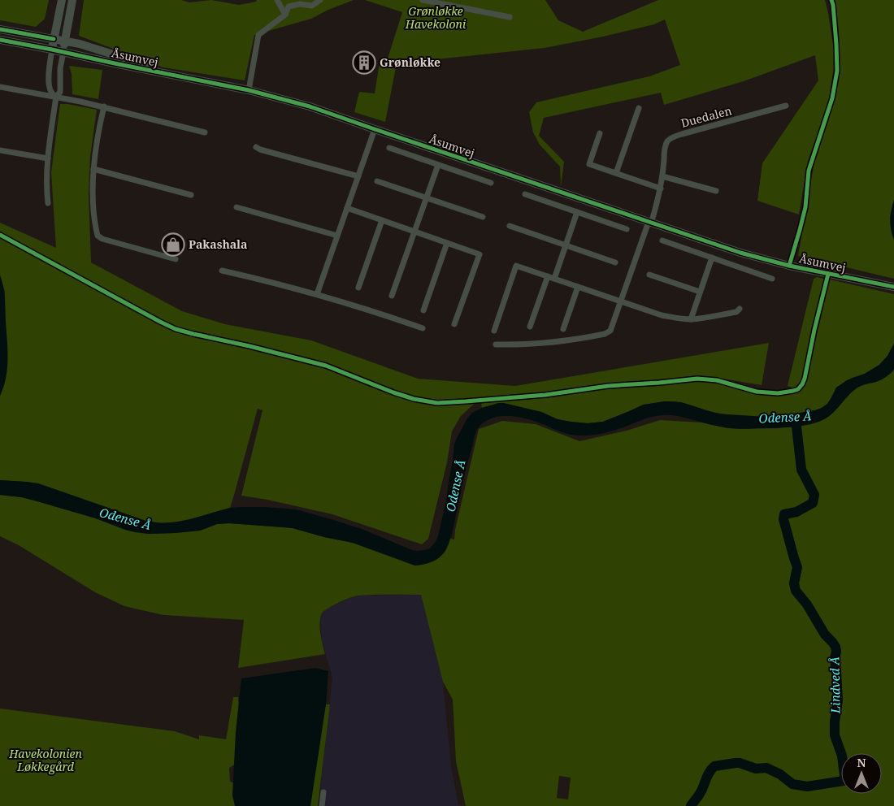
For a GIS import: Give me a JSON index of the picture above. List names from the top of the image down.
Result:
{
  "streets": {
    "street": ["Åsumvej", "Duedalen"]
  },
  "crossings": [
    ["Åsumvej", "Duedalen"]
  ],
  "water": ["Odense Å", "Lindved Å"],
  "parks": ["Grønløkke Havekoloni", "Havekolonien Løkkegård"],
  "places": {
    "building": ["Grønløkke"],
    "shop": ["Pakashala"]
  },
  "north": "top"
}
